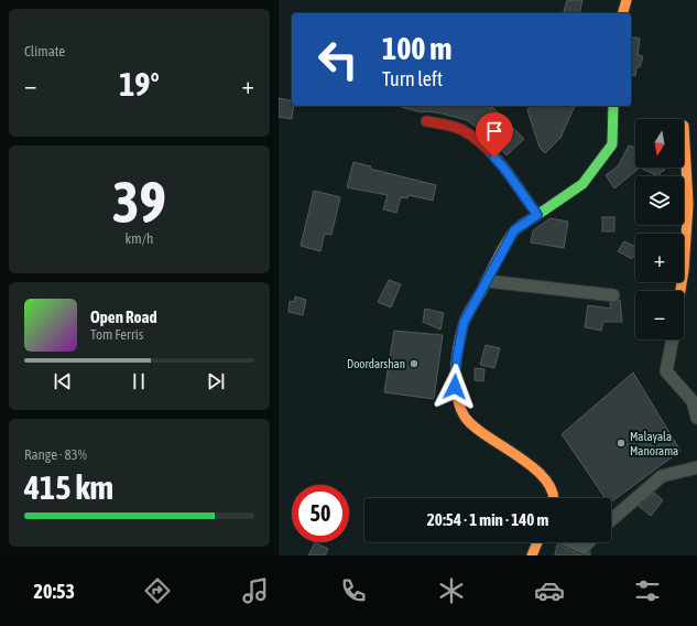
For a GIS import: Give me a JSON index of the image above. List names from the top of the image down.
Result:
{
  "places": ["Doordarshan", "Malayala Manorama"],
  "north": "bottom",
  "page": {
    "tile": [
      "Climate",
      ["39", "km/h"],
      ["Range · 83%", "415 km"]
    ],
    "turn": ["100 m", "Turn left"],
    "heat": ["−", "19°", "+"],
    "map_buttons": ["+", "−"],
    "song": ["Open Road", "Tom Ferris"],
    "limit": "50",
    "trip": "20:54 · 1 min · 140 m",
    "tabs": "20:53"
  }
}
